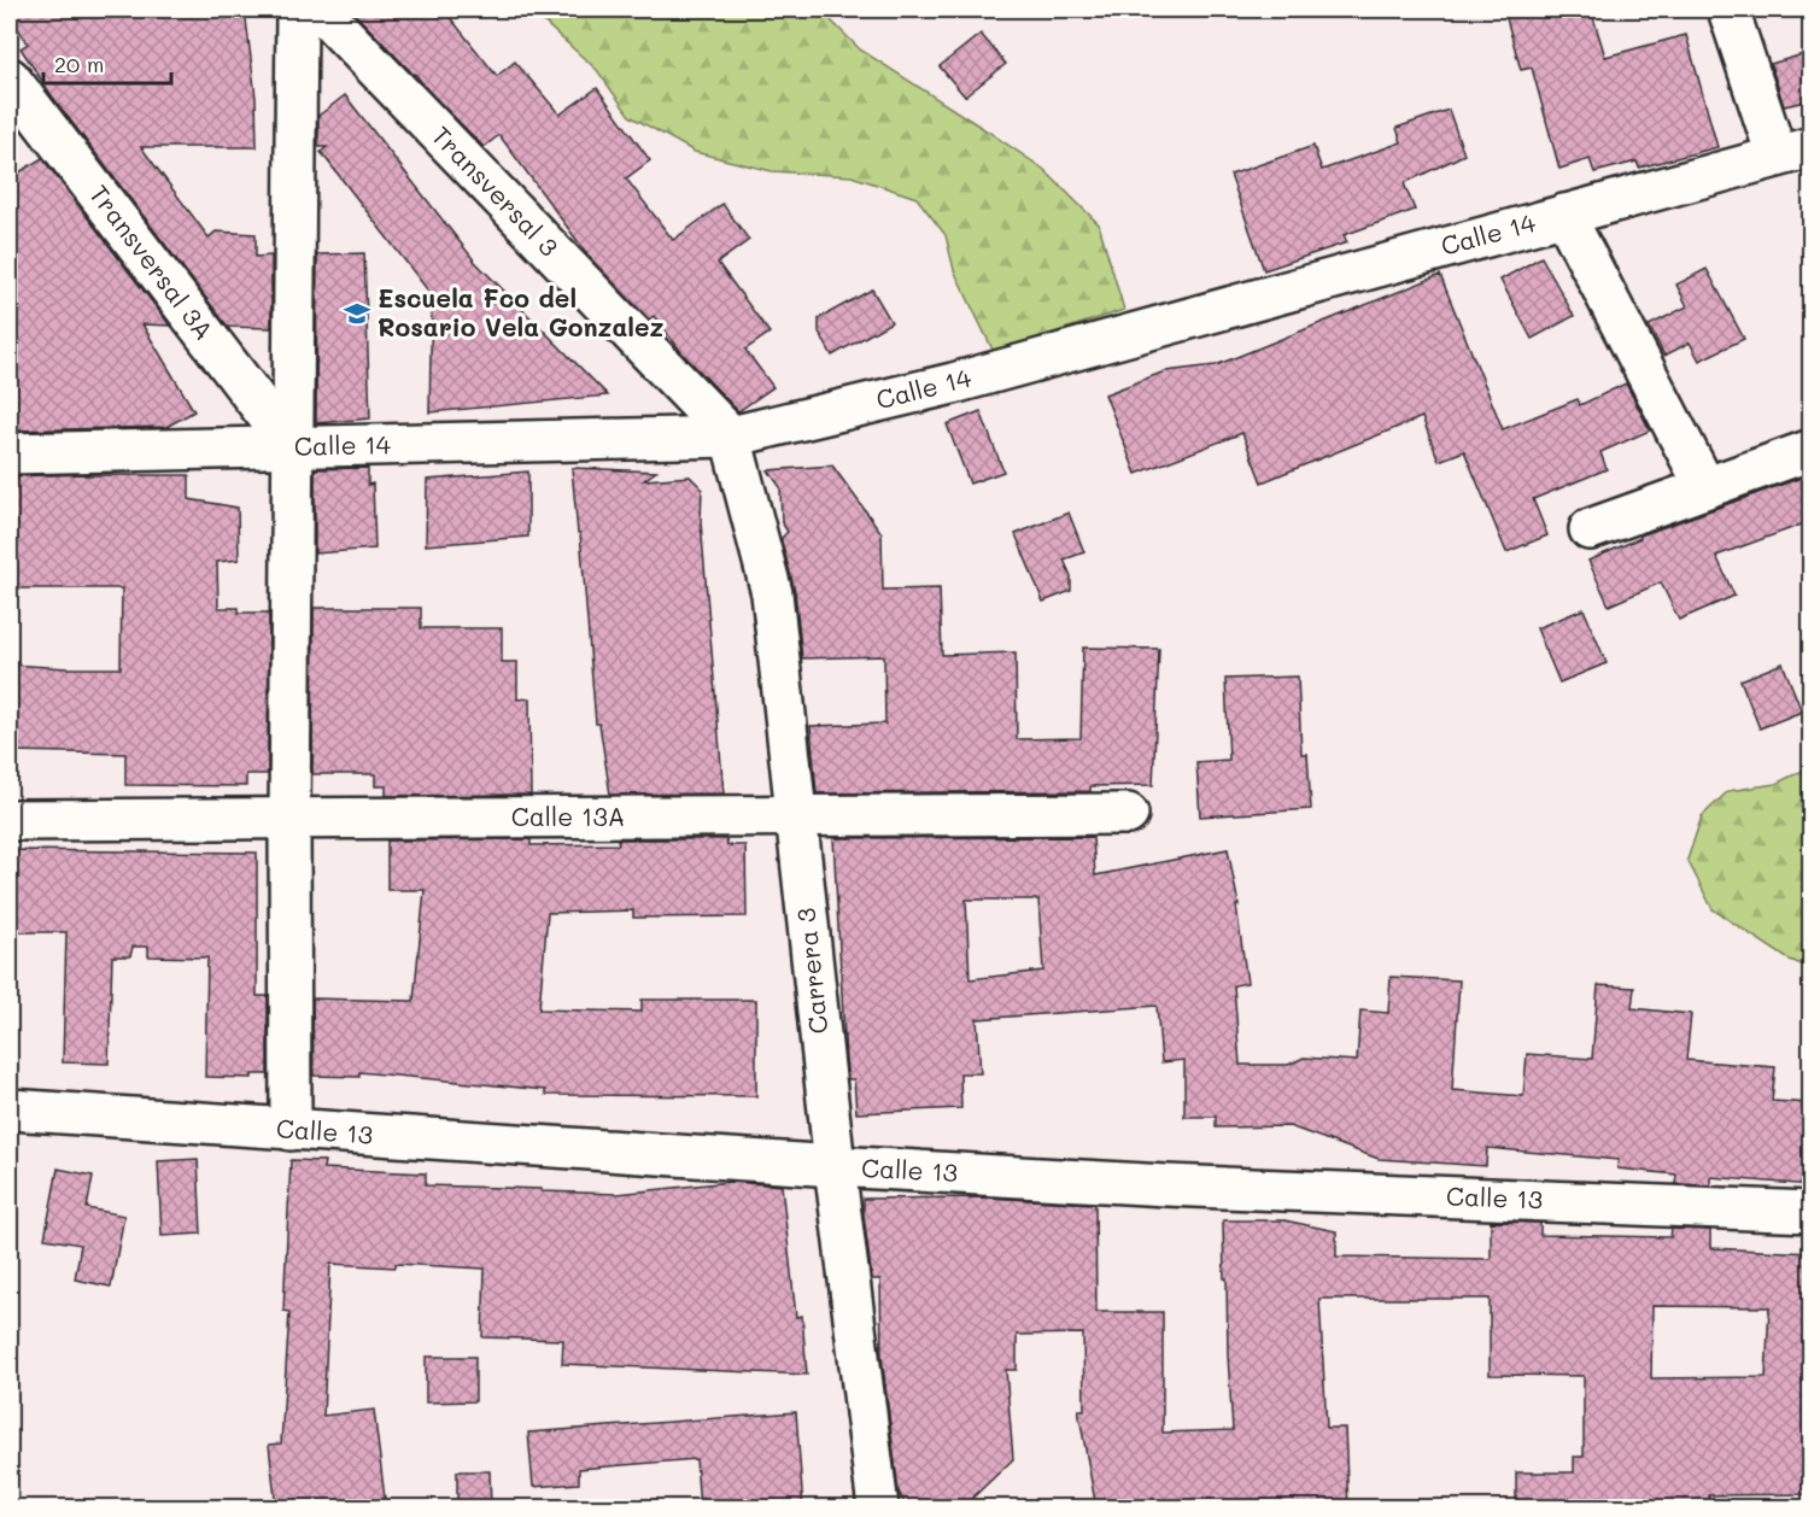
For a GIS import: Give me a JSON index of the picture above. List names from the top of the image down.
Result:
{
  "streets": {
    "street": [
      "Transversal 3",
      "Calle 14",
      "Transversal 3A",
      "Calle 13A",
      "Carrera 3",
      "Calle 13"
    ]
  },
  "crossings": [
    ["Transversal 3", "Calle 14"],
    ["Transversal 3", "Carrera 3"],
    ["Calle 14", "Transversal 3A"],
    ["Calle 14", "Carrera 3"],
    ["Calle 13A", "Carrera 3"],
    ["Carrera 3", "Calle 13"]
  ],
  "places": {
    "school or university": ["Escuela Fco del Rosario Vela Gonzalez"]
  },
  "scale_bar": "20 m"
}
